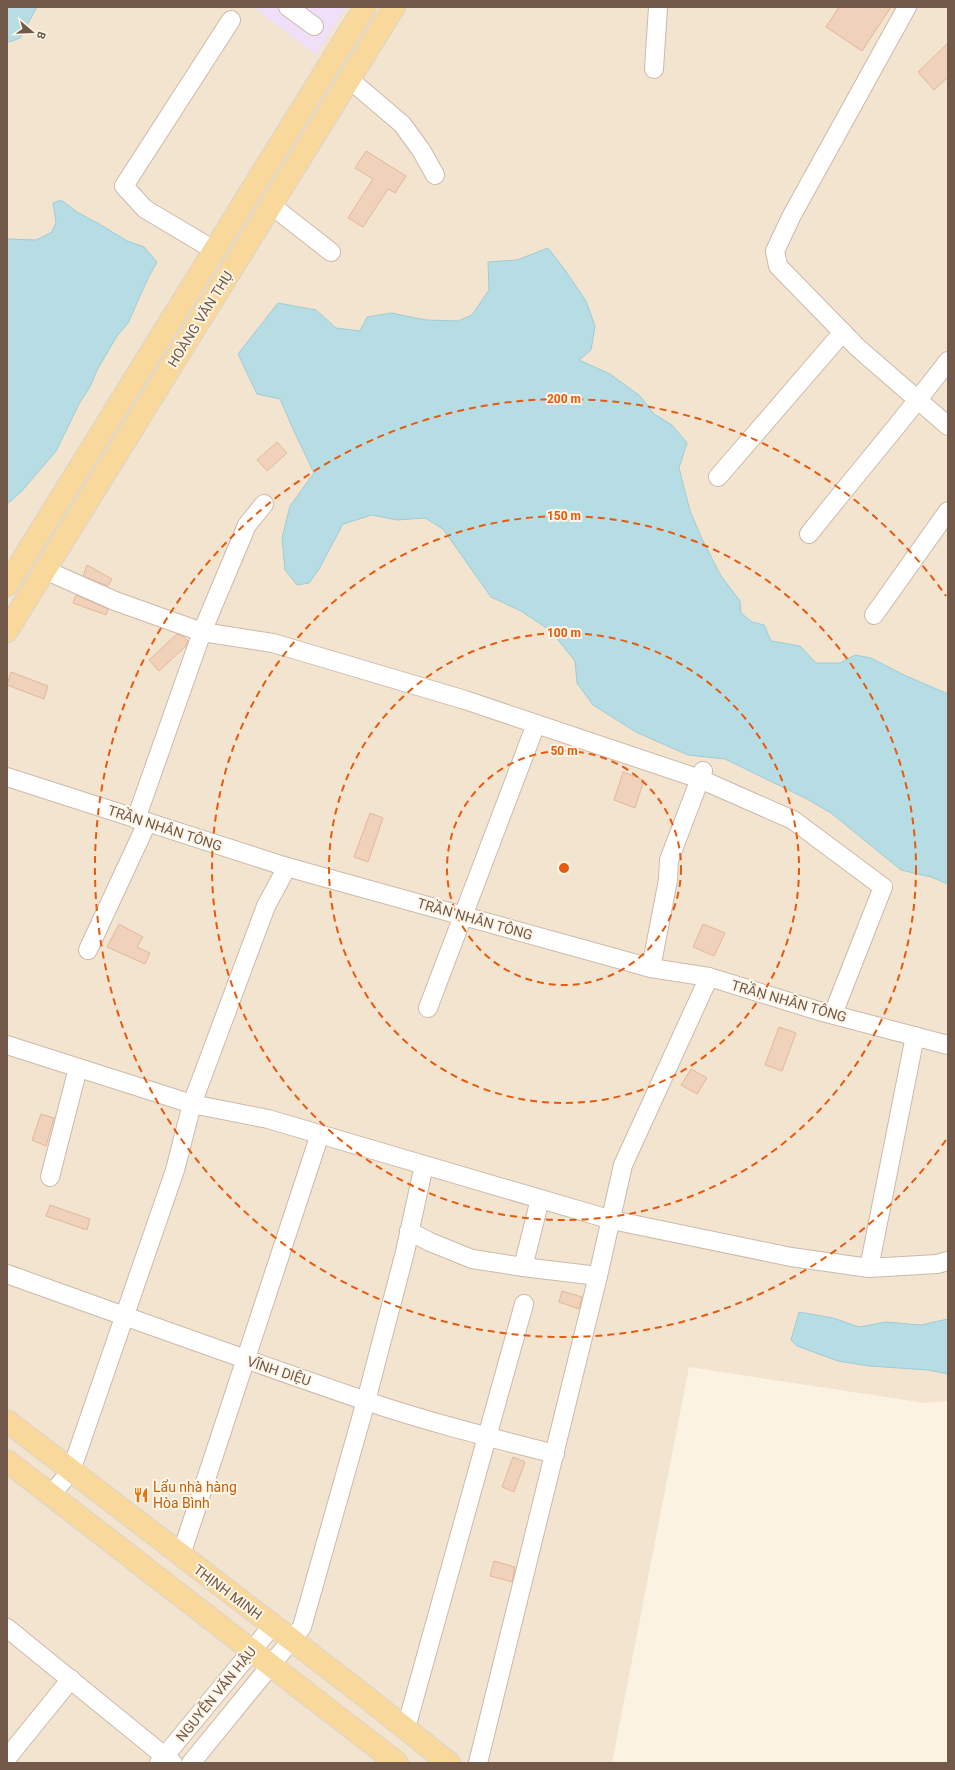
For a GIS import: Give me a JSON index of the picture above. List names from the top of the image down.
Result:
{
  "streets": {
    "main road": ["HOÀNG VĂN THỤ", "THỊNH MINH"],
    "street": ["TRẦN NHÂN TÔNG", "VĨNH DIỆU", "NGUYỄN VĂN HẬU"]
  },
  "crossings": [
    ["VĨNH DIỆU", "NGUYỄN VĂN HẬU"],
    ["THỊNH MINH", "NGUYỄN VĂN HẬU"]
  ],
  "places": {
    "restaurant": ["Lẩu nhà hàng Hòa Bình"]
  },
  "north": "right",
  "rings": [
    "200 m",
    "150 m",
    "100 m",
    "50 m"
  ]
}
